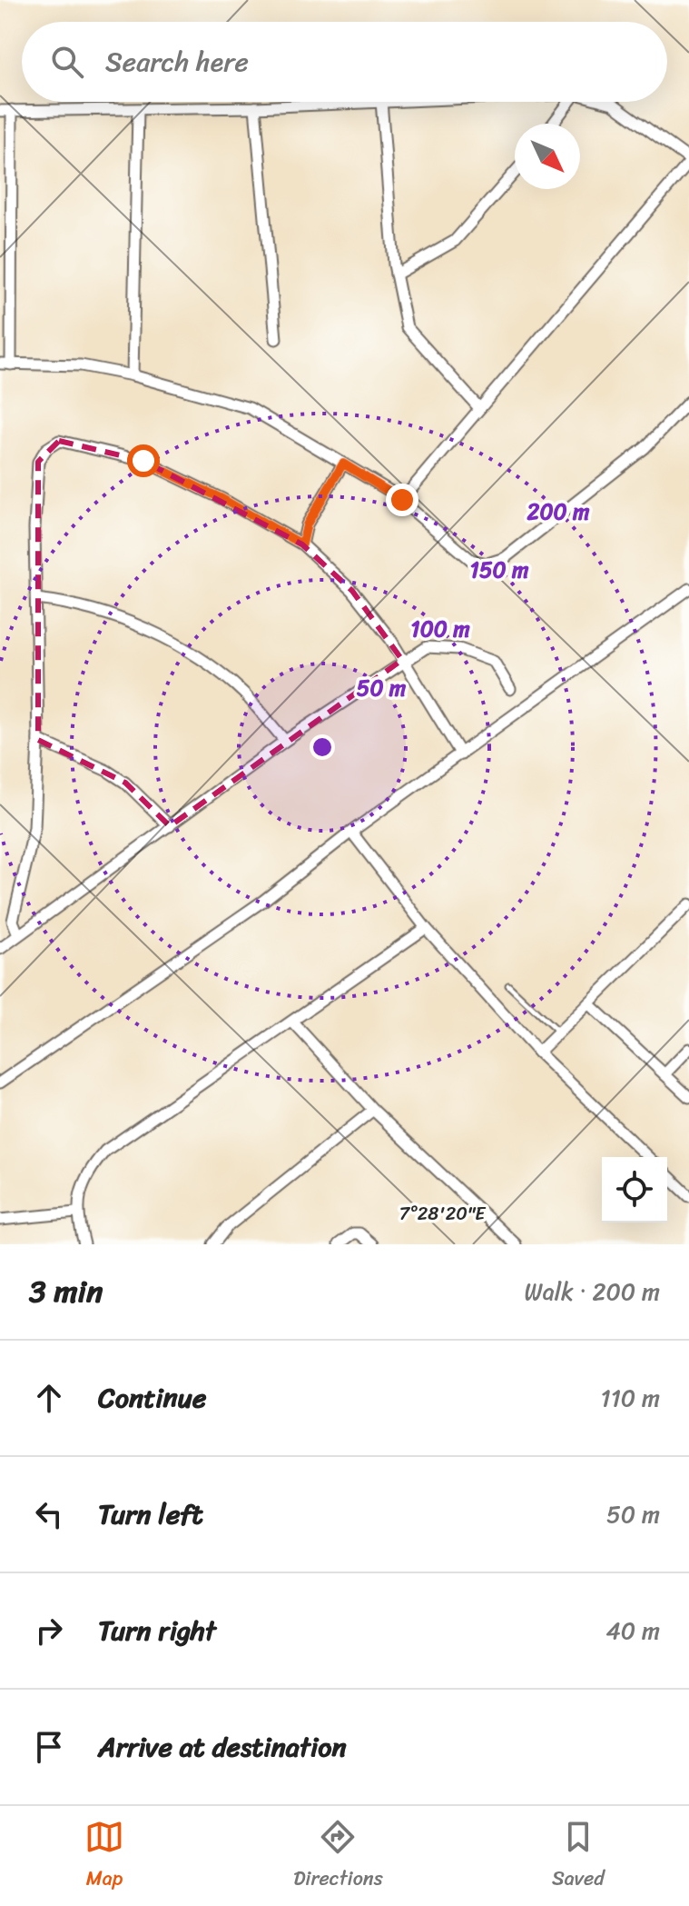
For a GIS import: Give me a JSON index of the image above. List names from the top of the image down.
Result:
{
  "north": "bottom right",
  "page": {
    "search": "Search here",
    "heading": ["3 min", "Walk · 200 m"],
    "list": [
      ["Continue", "110 m"],
      ["Turn left", "50 m"],
      ["Turn right", "40 m"],
      "Arrive at destination"
    ],
    "nav": ["Map", "Directions", "Saved"]
  },
  "coordinates": ["7°28'20\"E"],
  "rings": [
    "200 m",
    "150 m",
    "100 m",
    "50 m"
  ]
}
